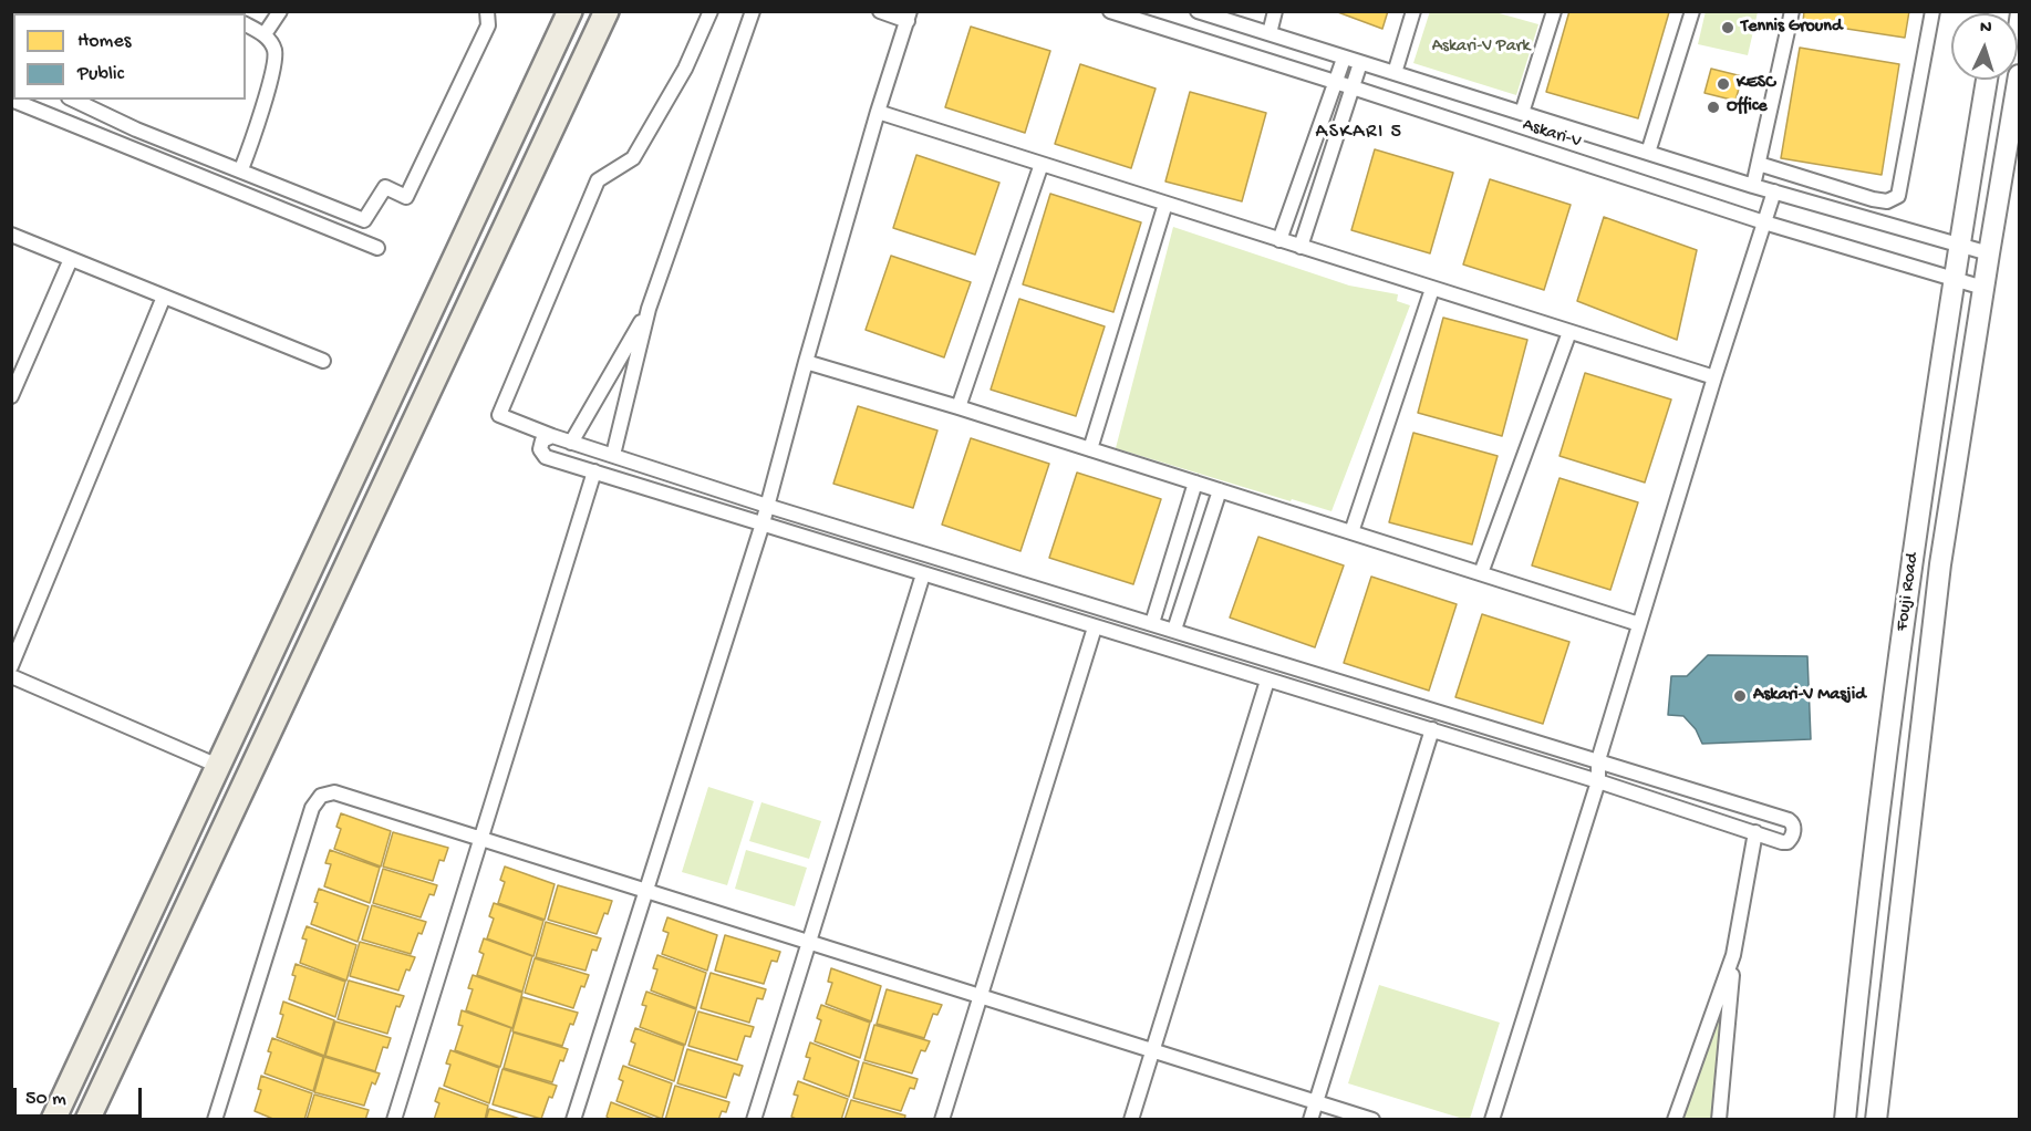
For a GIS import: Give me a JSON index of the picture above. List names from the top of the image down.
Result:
{
  "streets": {
    "main road": ["Fouji Road"],
    "street": ["Askari-V"]
  },
  "crossings": [
    ["Askari-V", "Fouji Road"]
  ],
  "districts": ["ASKARI 5"],
  "parks": ["Askari-V Park"],
  "places": [
    "Tennis Ground",
    "KESC",
    "Office",
    "Askari-V Masjid"
  ],
  "legend": ["Homes", "Public"],
  "scale_bar": "50 m",
  "north": "top"
}
